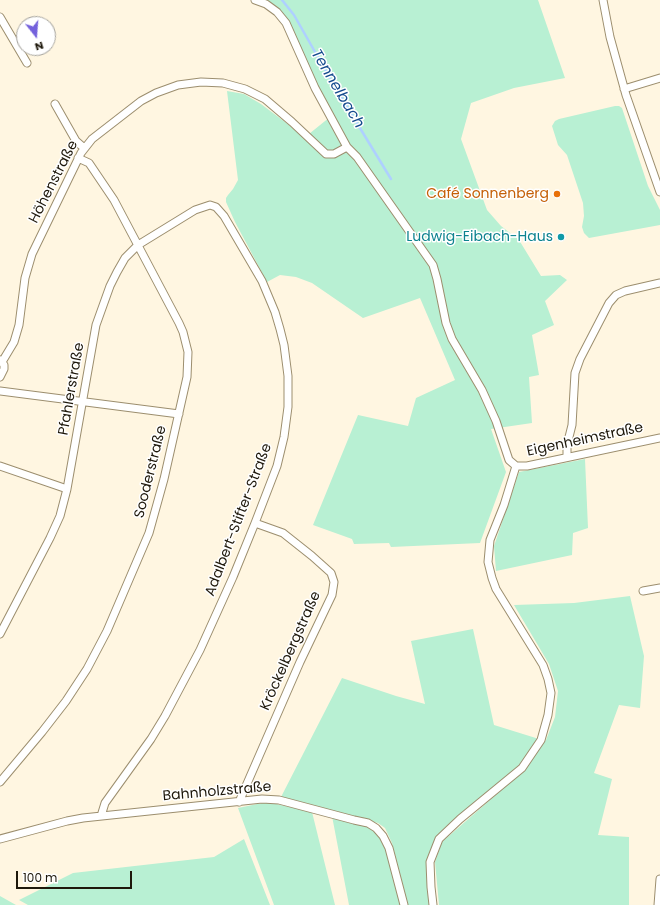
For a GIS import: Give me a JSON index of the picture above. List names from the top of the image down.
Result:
{
  "streets": {
    "street": [
      "Höhenstraße",
      "Pfahlerstraße",
      "Eigenheimstraße",
      "Sooderstraße",
      "Adalbert-Stifter-Straße",
      "Kröckelbergstraße",
      "Bahnholzstraße"
    ]
  },
  "crossings": [
    ["Höhenstraße", "Sooderstraße"],
    ["Pfahlerstraße", "Sooderstraße"],
    ["Pfahlerstraße", "Adalbert-Stifter-Straße"],
    ["Adalbert-Stifter-Straße", "Kröckelbergstraße"],
    ["Adalbert-Stifter-Straße", "Bahnholzstraße"],
    ["Kröckelbergstraße", "Bahnholzstraße"]
  ],
  "water": ["Tennelbach"],
  "places": ["Café Sonnenberg", "Ludwig-Eibach-Haus"],
  "scale_bar": "100 m",
  "north": "bottom"
}
